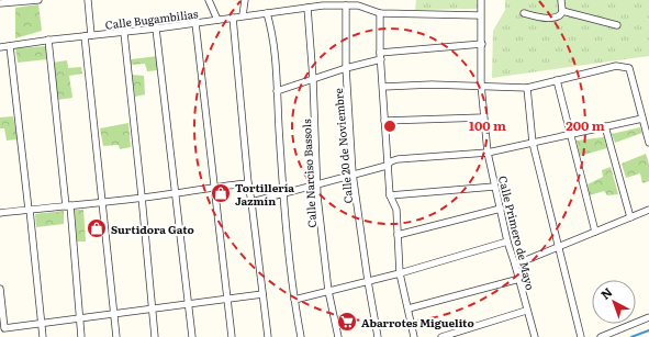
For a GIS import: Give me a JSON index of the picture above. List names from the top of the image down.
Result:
{
  "streets": {
    "street": [
      "Calle Bugambilias",
      "Calle 20 de Noviembre",
      "Calle Narciso Bassols",
      "Calle Primero de Mayo"
    ]
  },
  "crossings": [
    ["Calle Bugambilias", "Calle 20 de Noviembre"],
    ["Calle Bugambilias", "Calle Narciso Bassols"],
    ["Calle Bugambilias", "Calle Primero de Mayo"]
  ],
  "places": {
    "shop": ["Tortillería Jazmín", "Surtidora Gato"],
    "supermarket": ["Abarrotes Miguelito"]
  },
  "north": "top left",
  "rings": ["100 m", "200 m"]
}
